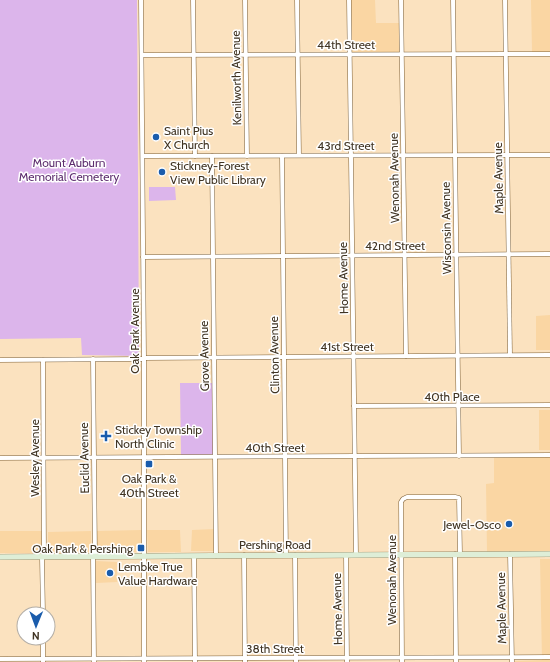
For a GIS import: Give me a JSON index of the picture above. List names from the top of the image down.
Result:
{
  "streets": {
    "main road": ["Pershing Road"],
    "street": [
      "44th Street",
      "Kenilworth Avenue",
      "43rd Street",
      "Wenonah Avenue",
      "Maple Avenue",
      "Wisconsin Avenue",
      "42nd Street",
      "Home Avenue",
      "Oak Park Avenue",
      "41st Street",
      "Clinton Avenue",
      "Grove Avenue",
      "40th Place",
      "40th Street",
      "Wesley Avenue",
      "Euclid Avenue",
      "38th Street"
    ]
  },
  "crossings": [
    ["44th Street", "Kenilworth Avenue"],
    ["44th Street", "Wenonah Avenue"],
    ["44th Street", "Maple Avenue"],
    ["44th Street", "Wisconsin Avenue"],
    ["44th Street", "Home Avenue"],
    ["44th Street", "Oak Park Avenue"],
    ["Kenilworth Avenue", "43rd Street"],
    ["43rd Street", "Wenonah Avenue"],
    ["43rd Street", "Maple Avenue"],
    ["43rd Street", "Wisconsin Avenue"],
    ["43rd Street", "Home Avenue"],
    ["43rd Street", "Oak Park Avenue"],
    ["43rd Street", "Clinton Avenue"],
    ["43rd Street", "Grove Avenue"],
    ["Wenonah Avenue", "42nd Street"],
    ["Wenonah Avenue", "41st Street"],
    ["Wenonah Avenue", "Pershing Road"],
    ["Wenonah Avenue", "38th Street"],
    ["Maple Avenue", "42nd Street"],
    ["Maple Avenue", "41st Street"],
    ["Maple Avenue", "Pershing Road"],
    ["Maple Avenue", "38th Street"],
    ["Wisconsin Avenue", "42nd Street"],
    ["Wisconsin Avenue", "41st Street"],
    ["Wisconsin Avenue", "40th Place"],
    ["Wisconsin Avenue", "40th Street"],
    ["42nd Street", "Home Avenue"],
    ["42nd Street", "Oak Park Avenue"],
    ["42nd Street", "Clinton Avenue"],
    ["42nd Street", "Grove Avenue"],
    ["Home Avenue", "41st Street"],
    ["Home Avenue", "40th Place"],
    ["Home Avenue", "40th Street"],
    ["Home Avenue", "Pershing Road"],
    ["Home Avenue", "38th Street"],
    ["Oak Park Avenue", "41st Street"],
    ["Oak Park Avenue", "40th Street"],
    ["Oak Park Avenue", "Pershing Road"],
    ["Oak Park Avenue", "38th Street"],
    ["41st Street", "Clinton Avenue"],
    ["41st Street", "Grove Avenue"],
    ["41st Street", "Wesley Avenue"],
    ["41st Street", "Euclid Avenue"],
    ["Clinton Avenue", "40th Street"],
    ["Clinton Avenue", "Pershing Road"],
    ["Grove Avenue", "40th Street"],
    ["Grove Avenue", "Pershing Road"],
    ["40th Street", "Wesley Avenue"],
    ["40th Street", "Euclid Avenue"],
    ["Wesley Avenue", "Pershing Road"],
    ["Euclid Avenue", "Pershing Road"],
    ["Euclid Avenue", "38th Street"]
  ],
  "parks": ["Mount Auburn Memorial Cemetery"],
  "places": {
    "other": [
      "Saint Pius X Church",
      "Stickney-Forest View Public Library",
      "Jewel-Osco",
      "Lembke True Value Hardware"
    ],
    "health": ["Stickey Township North Clinic"],
    "transit": ["Oak Park & 40th Street", "Oak Park & Pershing"]
  },
  "north": "bottom"
}
